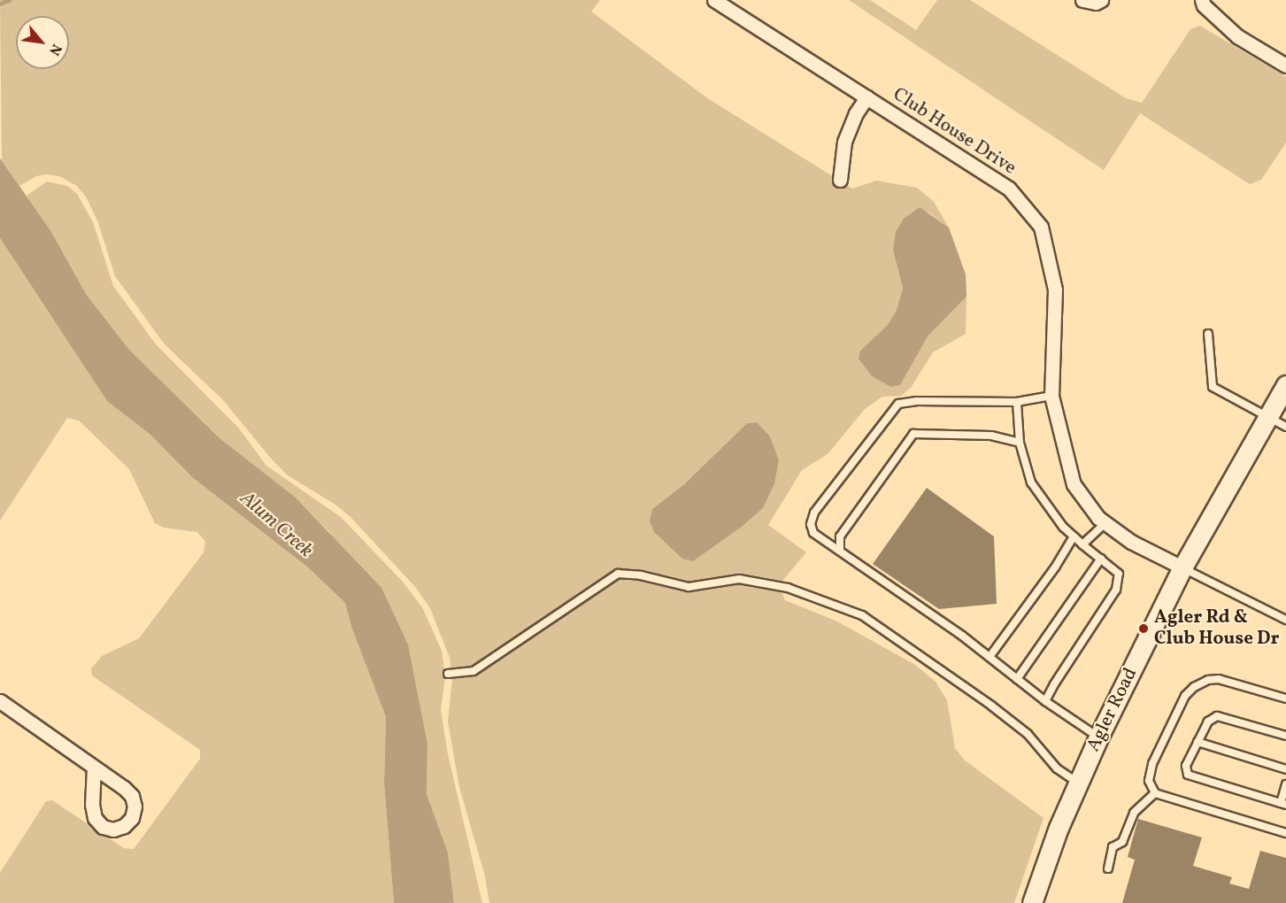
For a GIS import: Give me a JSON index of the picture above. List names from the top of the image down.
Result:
{
  "streets": {
    "main road": ["Agler Road"],
    "street": ["Club House Drive"]
  },
  "crossings": [
    ["Club House Drive", "Agler Road"]
  ],
  "water": ["Alum Creek"],
  "places": ["Agler Rd & Club House Dr"],
  "north": "bottom right"
}
